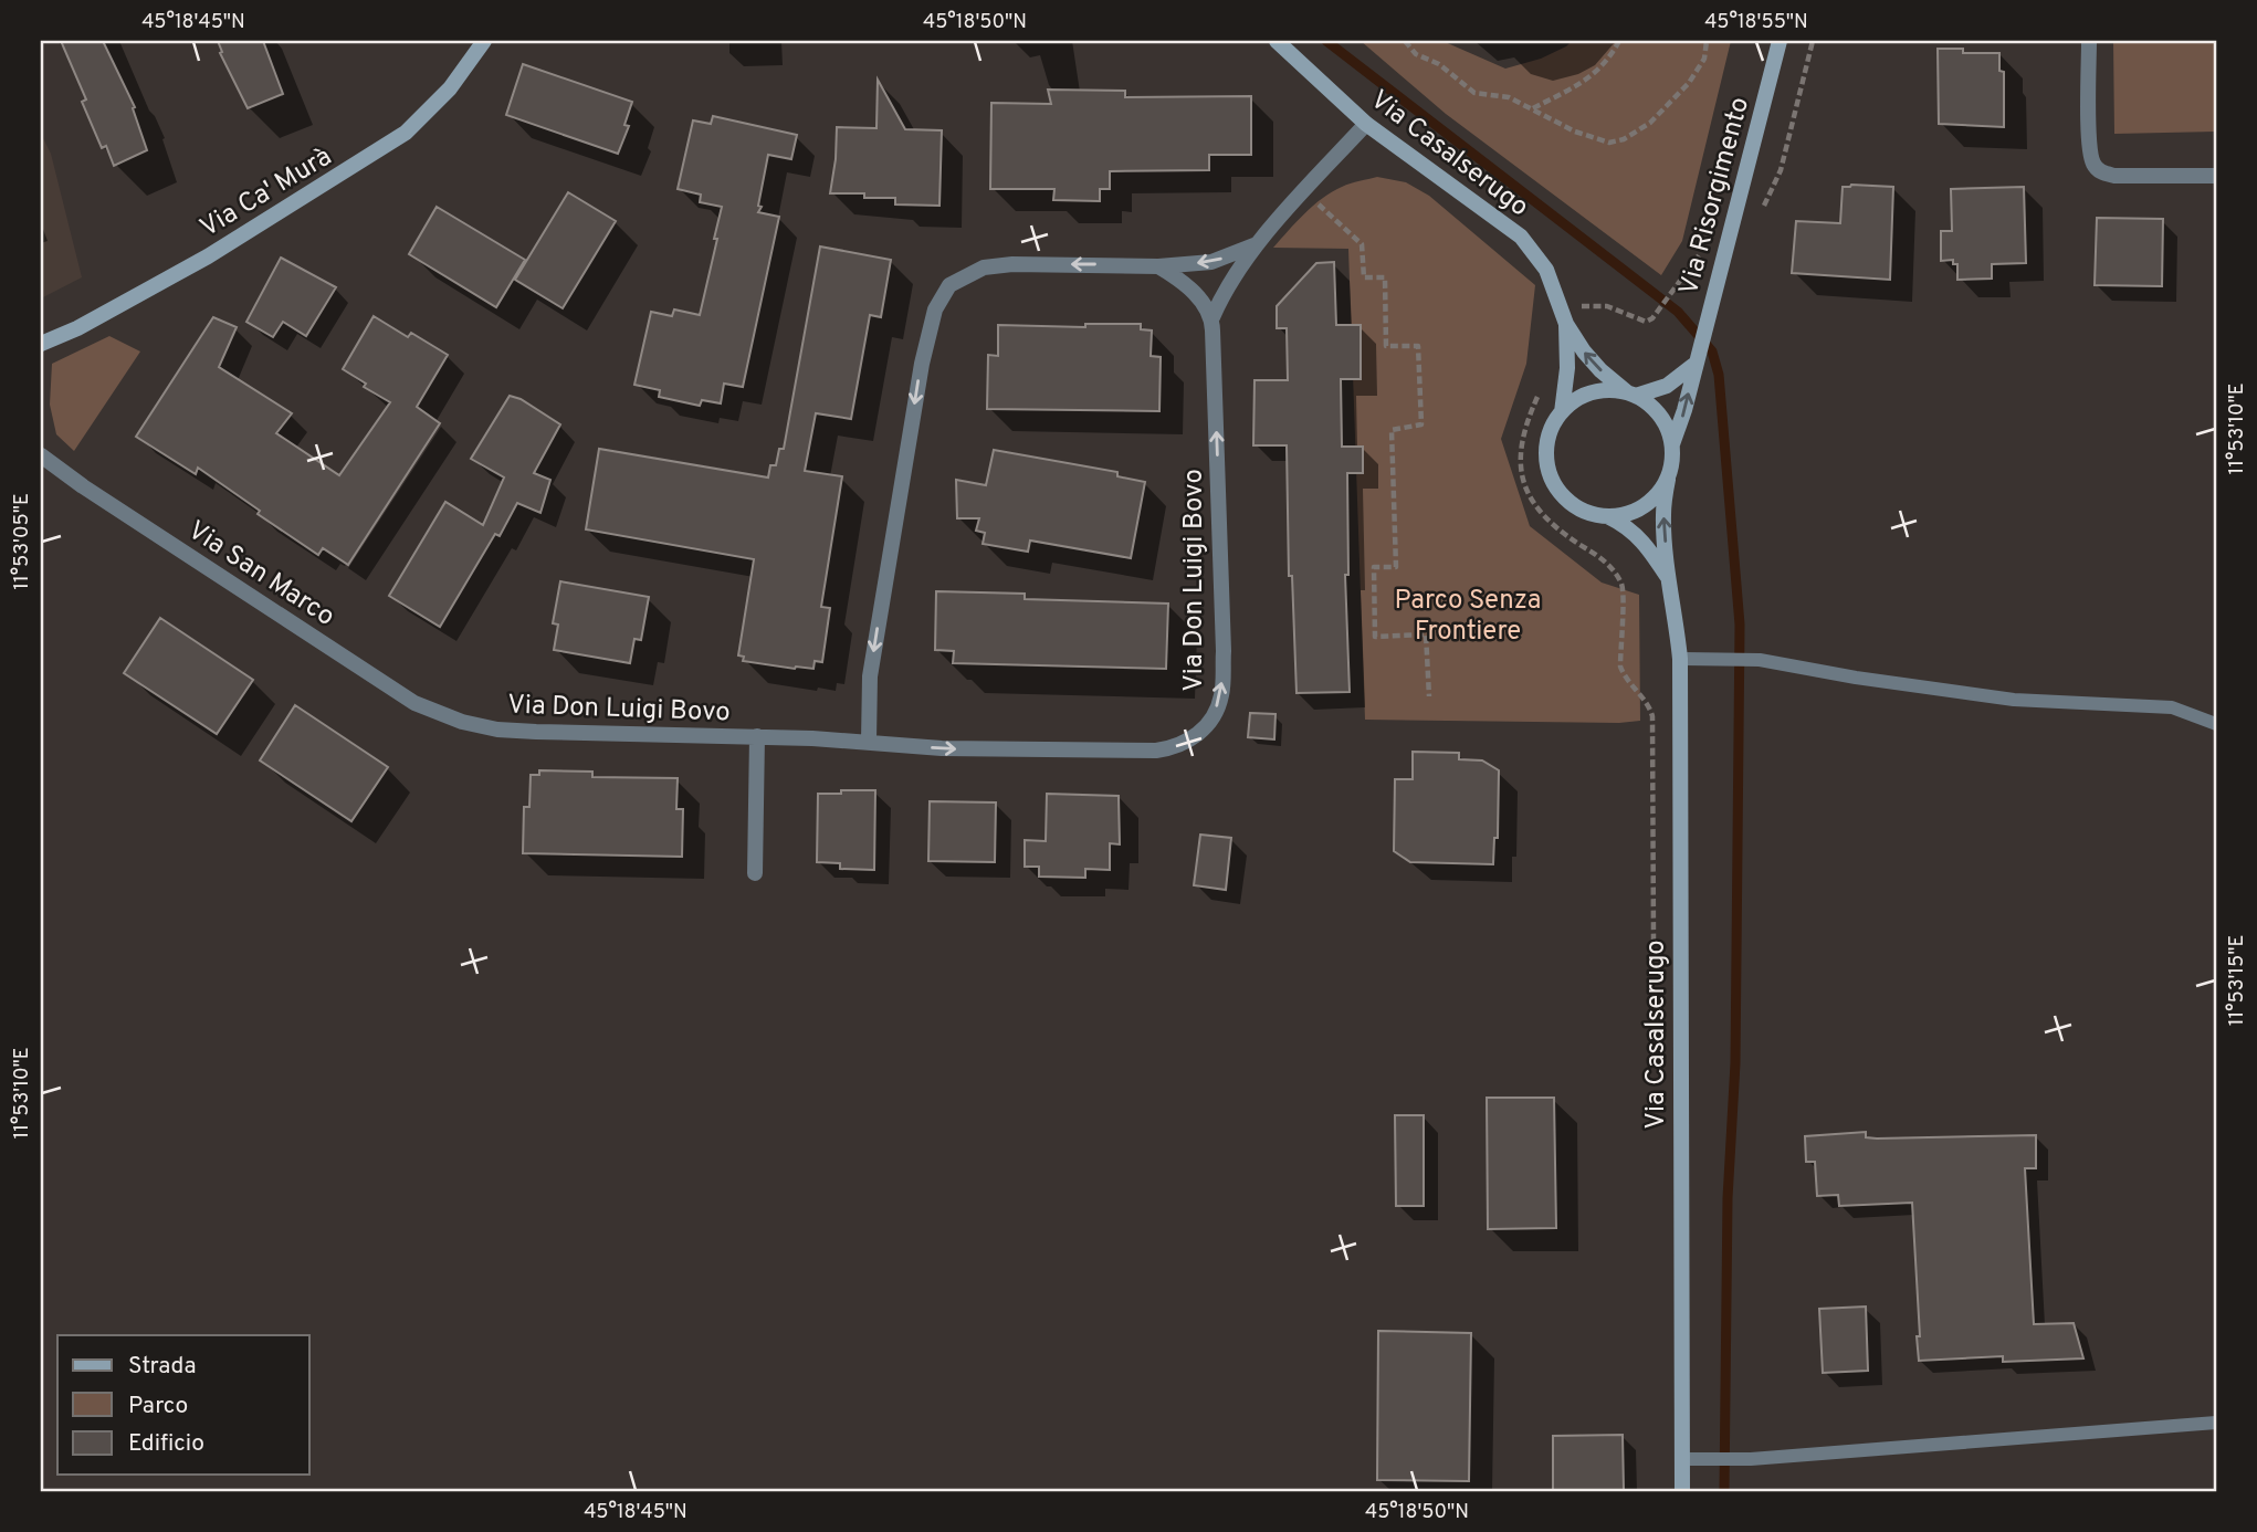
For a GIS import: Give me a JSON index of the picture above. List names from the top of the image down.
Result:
{
  "streets": {
    "main road": ["Via Casalserugo", "Via Ca' Murà", "Via Risorgimento"],
    "street": ["Via San Marco", "Via Don Luigi Bovo"]
  },
  "crossings": [
    ["Via Casalserugo", "Via Risorgimento"],
    ["Via Casalserugo", "Via Don Luigi Bovo"],
    ["Via San Marco", "Via Don Luigi Bovo"]
  ],
  "parks": ["Parco Senza Frontiere"],
  "legend": ["Strada", "Parco", "Edificio"],
  "coordinates": [
    "45°18'45\"N",
    "45°18'50\"N",
    "45°18'55\"N",
    "11°53'10\"E",
    "11°53'05\"E",
    "11°53'15\"E"
  ]
}
